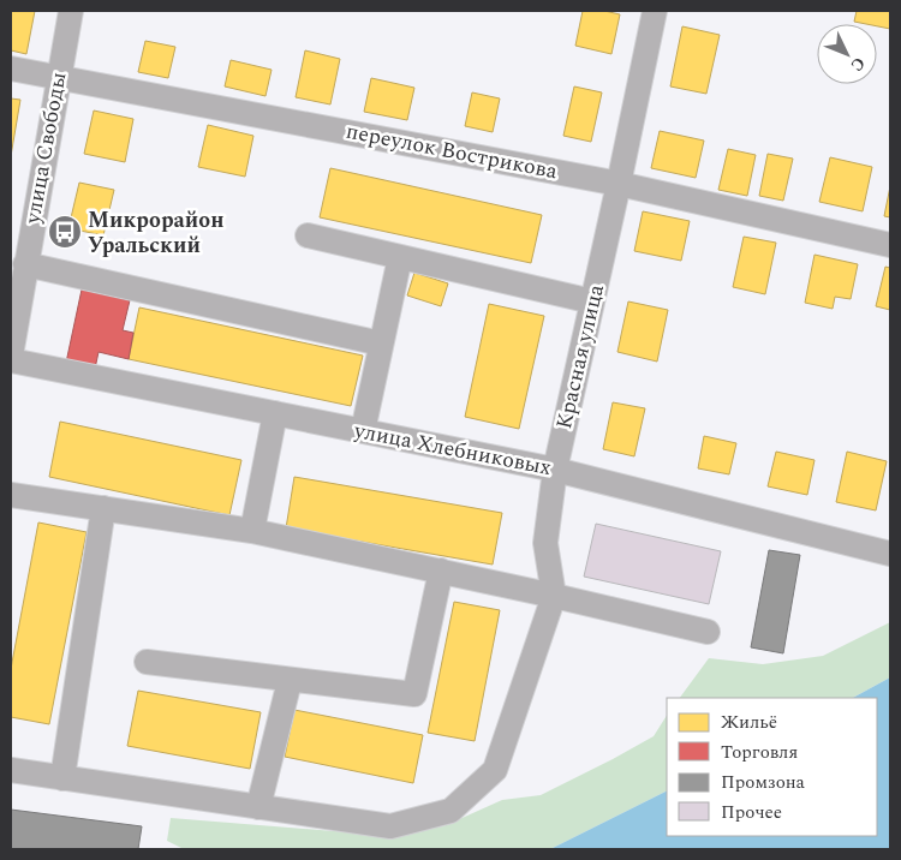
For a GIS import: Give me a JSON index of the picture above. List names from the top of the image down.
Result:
{
  "streets": {
    "street": [
      "улица Свободы",
      "переулок Вострикова",
      "Красная улица",
      "улица Хлебниковых"
    ]
  },
  "crossings": [
    ["улица Свободы", "переулок Вострикова"],
    ["переулок Вострикова", "Красная улица"],
    ["Красная улица", "улица Хлебниковых"]
  ],
  "places": {
    "bus stop": ["Микрорайон Уральский"]
  },
  "legend": [
    "Жильё",
    "Торговля",
    "Промзона",
    "Прочее"
  ],
  "north": "bottom right"
}
